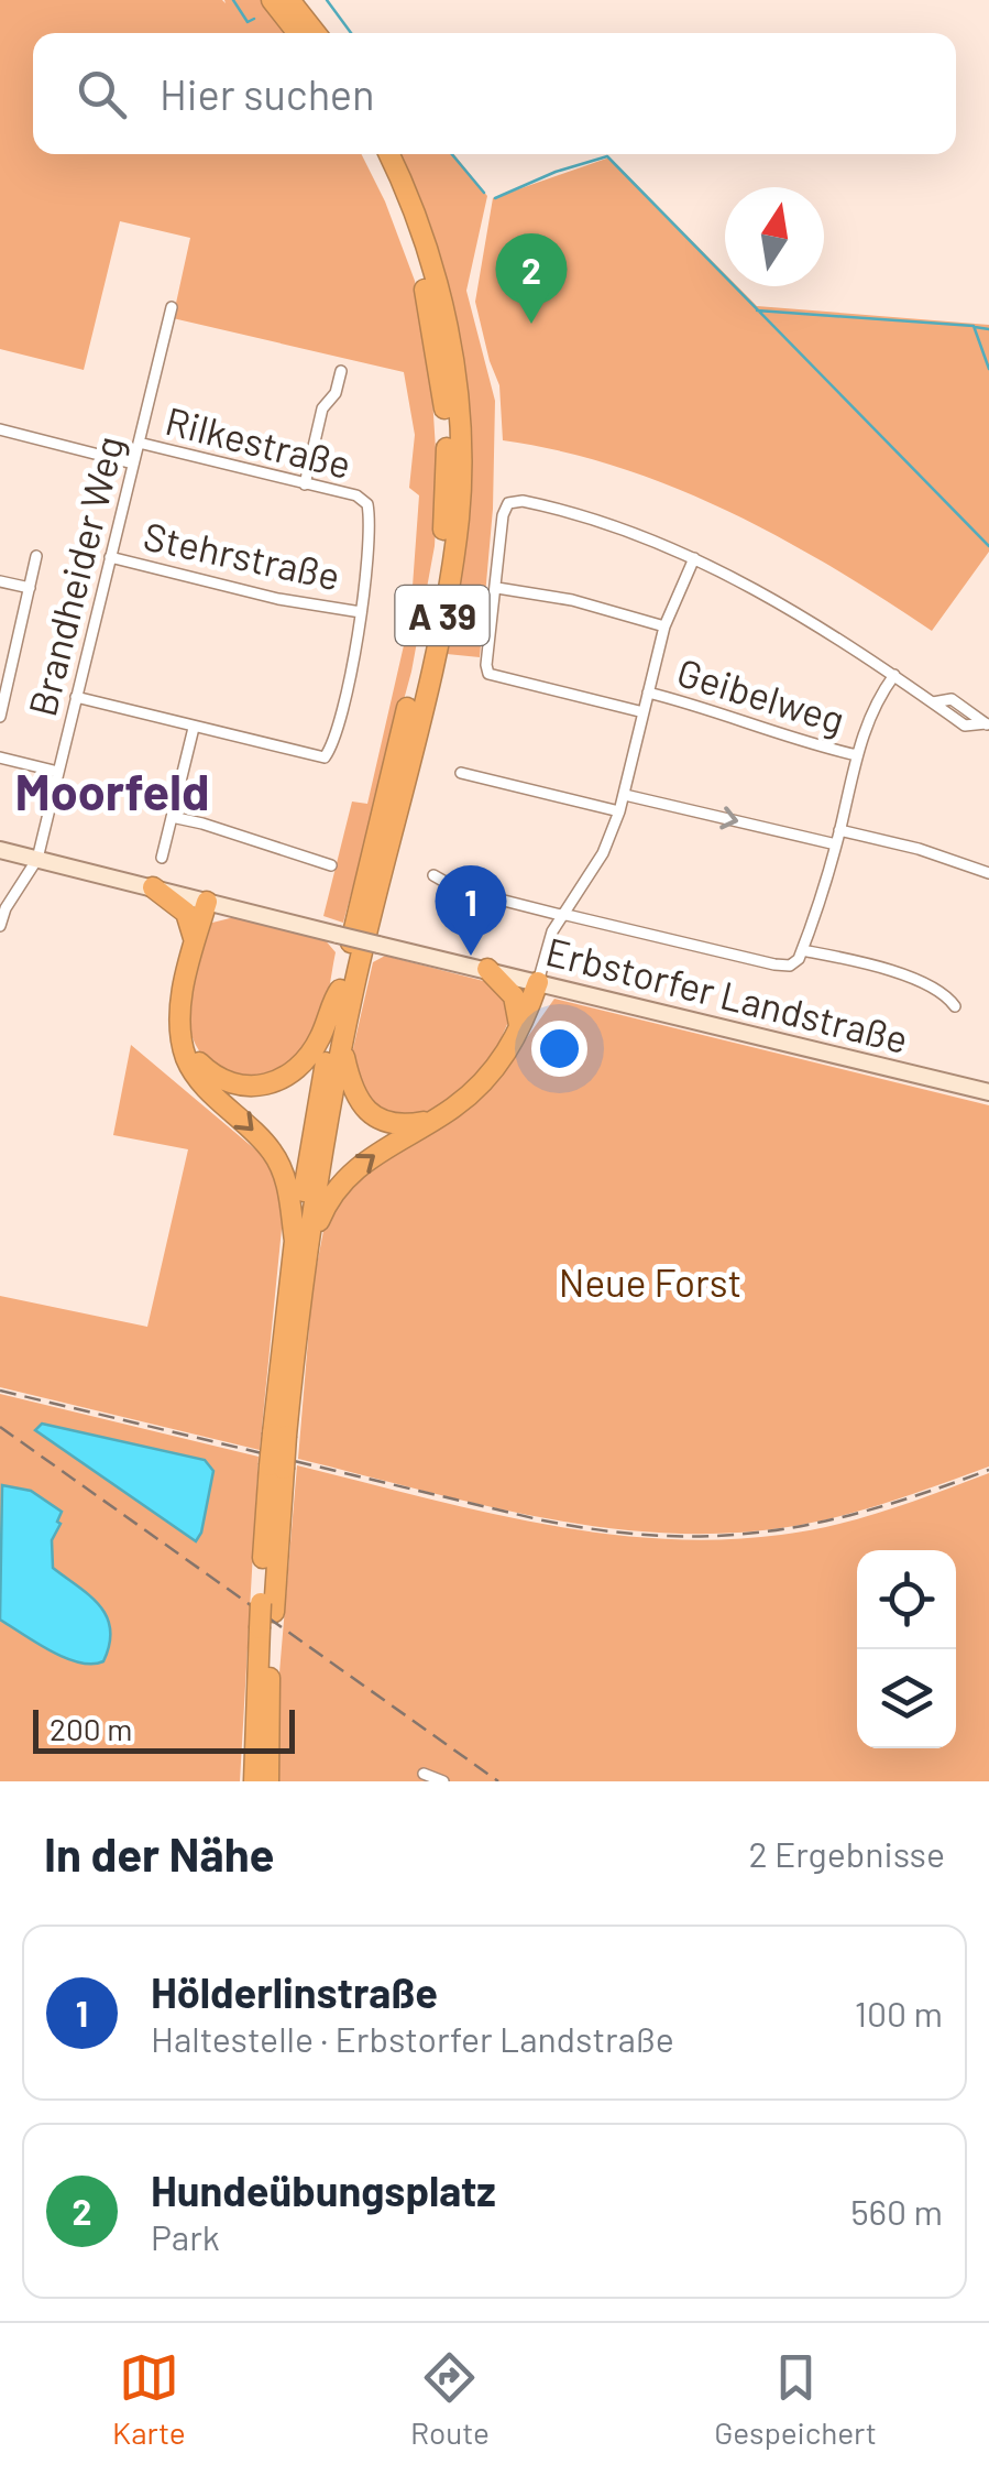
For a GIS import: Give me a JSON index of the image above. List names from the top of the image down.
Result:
{
  "streets": {
    "highway": ["A 39"],
    "street": [
      "Rilkestraße",
      "Stehrstraße",
      "Brandheider Weg",
      "Geibelweg",
      "Erbstorfer Landstraße"
    ]
  },
  "crossings": [
    ["Rilkestraße", "Stehrstraße"],
    ["Rilkestraße", "Brandheider Weg"],
    ["Stehrstraße", "Brandheider Weg"],
    ["Brandheider Weg", "Erbstorfer Landstraße"]
  ],
  "districts": ["Moorfeld"],
  "parks": ["Neue Forst"],
  "scale_bar": "200 m",
  "north": "top",
  "page": {
    "search": "Hier suchen",
    "pins": ["2", "1"],
    "scale": "200 m",
    "heading": ["In der Nähe", "2 Ergebnisse"],
    "list": [
      {
        "mark": "1",
        "name": "Hölderlinstraße",
        "note": "Haltestelle · Erbstorfer Landstraße",
        "value": "100 m"
      },
      {
        "mark": "2",
        "name": "Hundeübungsplatz",
        "note": "Park",
        "value": "560 m"
      }
    ],
    "nav": ["Karte", "Route", "Gespeichert"]
  }
}
